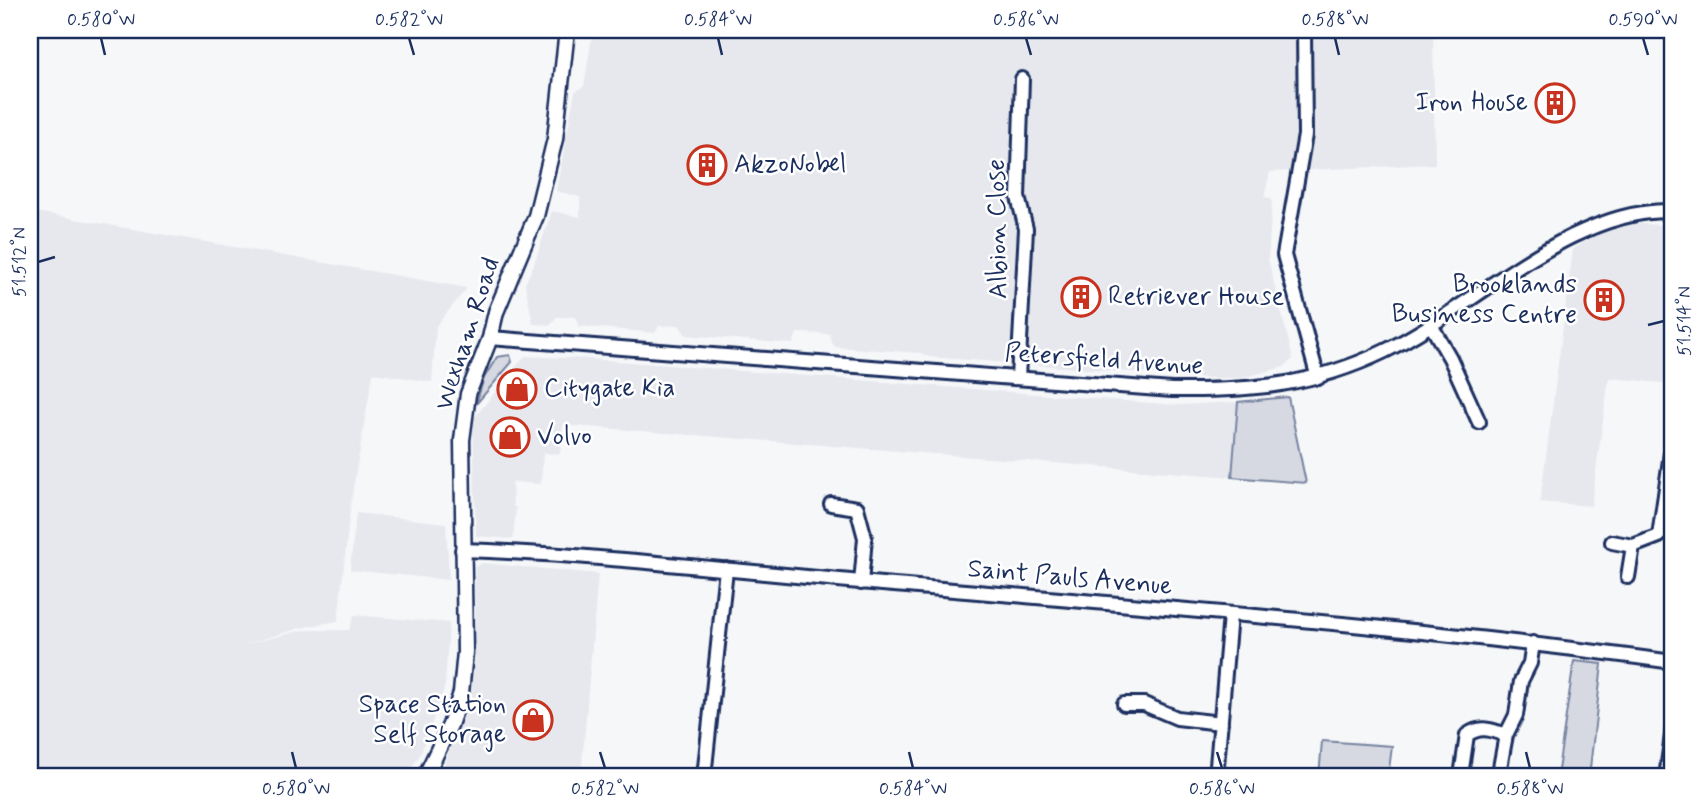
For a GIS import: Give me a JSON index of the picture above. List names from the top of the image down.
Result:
{
  "streets": {
    "street": [
      "Albion Close",
      "Wexham Road",
      "Petersfield Avenue",
      "Saint Pauls Avenue"
    ]
  },
  "crossings": [
    ["Albion Close", "Petersfield Avenue"],
    ["Wexham Road", "Petersfield Avenue"],
    ["Wexham Road", "Saint Pauls Avenue"]
  ],
  "places": {
    "building": [
      "Iron House",
      "AkzoNobel",
      "Retriever House",
      "Brooklands Business Centre"
    ],
    "shop": ["Citygate Kia", "Volvo", "Space Station Self Storage"]
  },
  "coordinates": [
    "0.580°W",
    "0.582°W",
    "0.584°W",
    "0.586°W",
    "0.588°W",
    "0.590°W",
    "51.512°N",
    "51.514°N"
  ]
}
